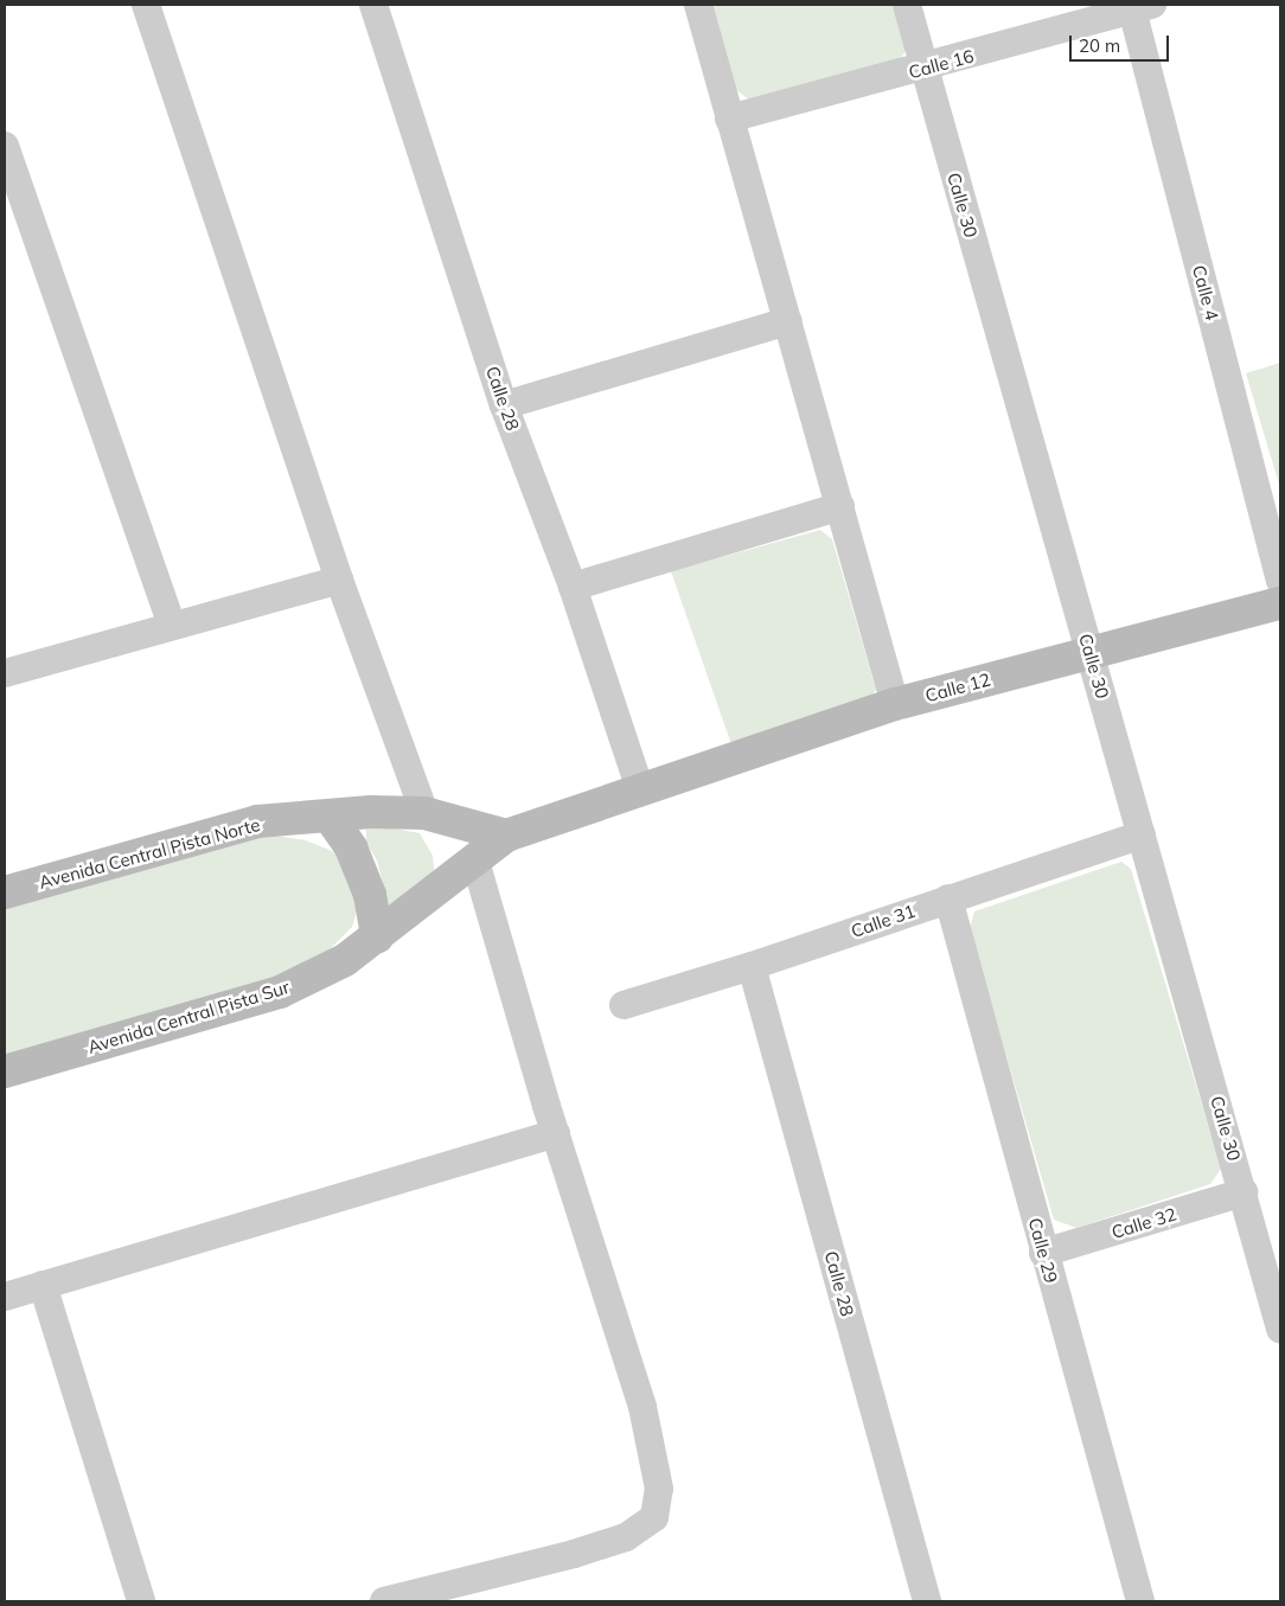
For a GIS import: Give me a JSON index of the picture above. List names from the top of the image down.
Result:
{
  "streets": {
    "street": [
      "Calle 16",
      "Calle 30",
      "Calle 4",
      "Calle 28",
      "Calle 12",
      "Avenida Central Pista Norte",
      "Calle 31",
      "Avenida Central Pista Sur",
      "Calle 32",
      "Calle 29"
    ]
  },
  "crossings": [
    ["Calle 16", "Calle 30"],
    ["Calle 16", "Calle 4"],
    ["Calle 30", "Calle 12"],
    ["Calle 30", "Calle 31"],
    ["Calle 30", "Calle 32"],
    ["Calle 28", "Calle 12"],
    ["Calle 28", "Calle 31"],
    ["Calle 12", "Avenida Central Pista Norte"],
    ["Calle 12", "Avenida Central Pista Sur"],
    ["Avenida Central Pista Norte", "Avenida Central Pista Sur"],
    ["Calle 31", "Calle 29"],
    ["Calle 32", "Calle 29"]
  ],
  "scale_bar": "20 m"
}
